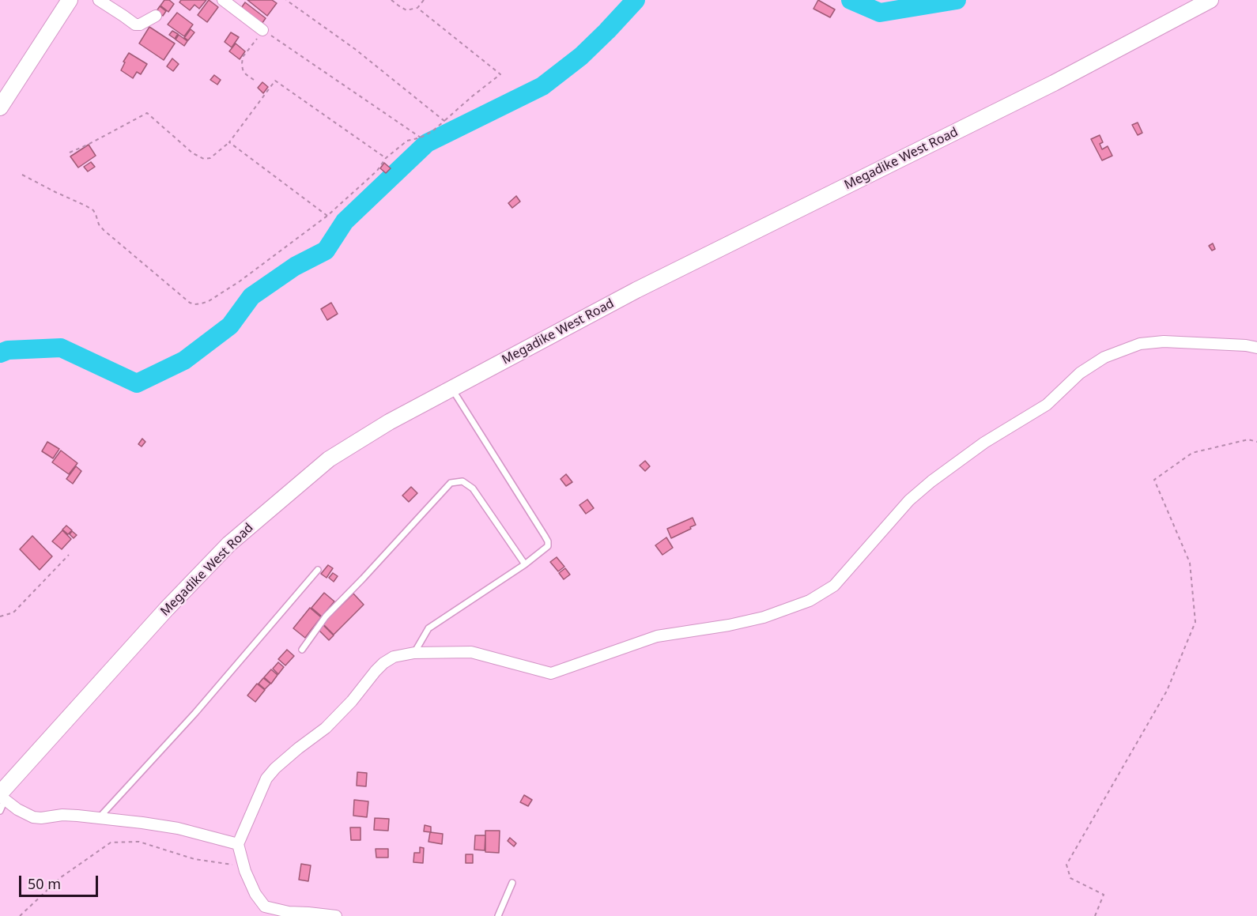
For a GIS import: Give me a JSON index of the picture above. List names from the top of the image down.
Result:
{
  "streets": {
    "street": ["Megadike West Road"]
  },
  "scale_bar": "50 m"
}
